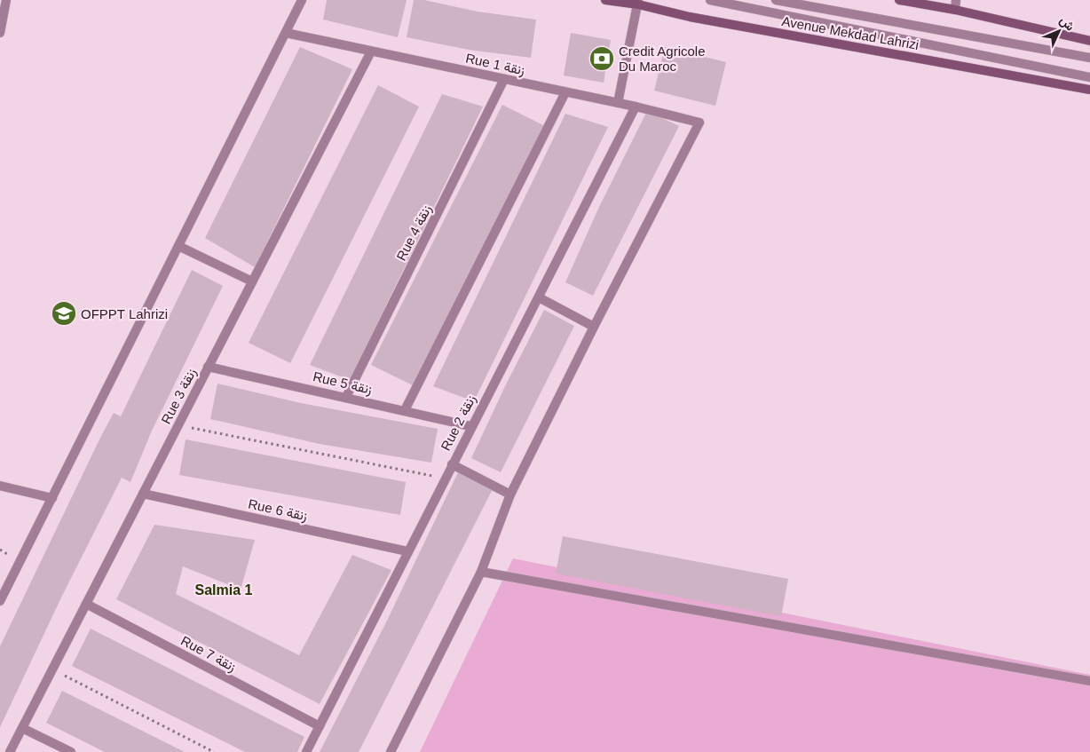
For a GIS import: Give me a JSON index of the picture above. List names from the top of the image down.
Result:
{
  "streets": {
    "main road": ["Avenue Mekdad Lahrizi"],
    "street": [
      "Rue 1 زنقة",
      "Rue 4 زنقة",
      "Rue 5 زنقة",
      "Rue 3 زنقة",
      "Rue 2 زنقة",
      "Rue 6 زنقة",
      "Rue 7 زنقة"
    ]
  },
  "crossings": [
    ["Rue 1 زنقة", "Rue 4 زنقة"],
    ["Rue 1 زنقة", "Rue 3 زنقة"],
    ["Rue 1 زنقة", "Rue 2 زنقة"],
    ["Rue 4 زنقة", "Rue 5 زنقة"],
    ["Rue 5 زنقة", "Rue 3 زنقة"],
    ["Rue 5 زنقة", "Rue 2 زنقة"],
    ["Rue 3 زنقة", "Rue 6 زنقة"],
    ["Rue 3 زنقة", "Rue 7 زنقة"],
    ["Rue 2 زنقة", "Rue 6 زنقة"],
    ["Rue 2 زنقة", "Rue 7 زنقة"]
  ],
  "districts": ["Salmia 1"],
  "places": {
    "bank": ["Credit Agricole Du Maroc"],
    "school or university": ["OFPPT Lahrizi"]
  },
  "north": "top right"
}
